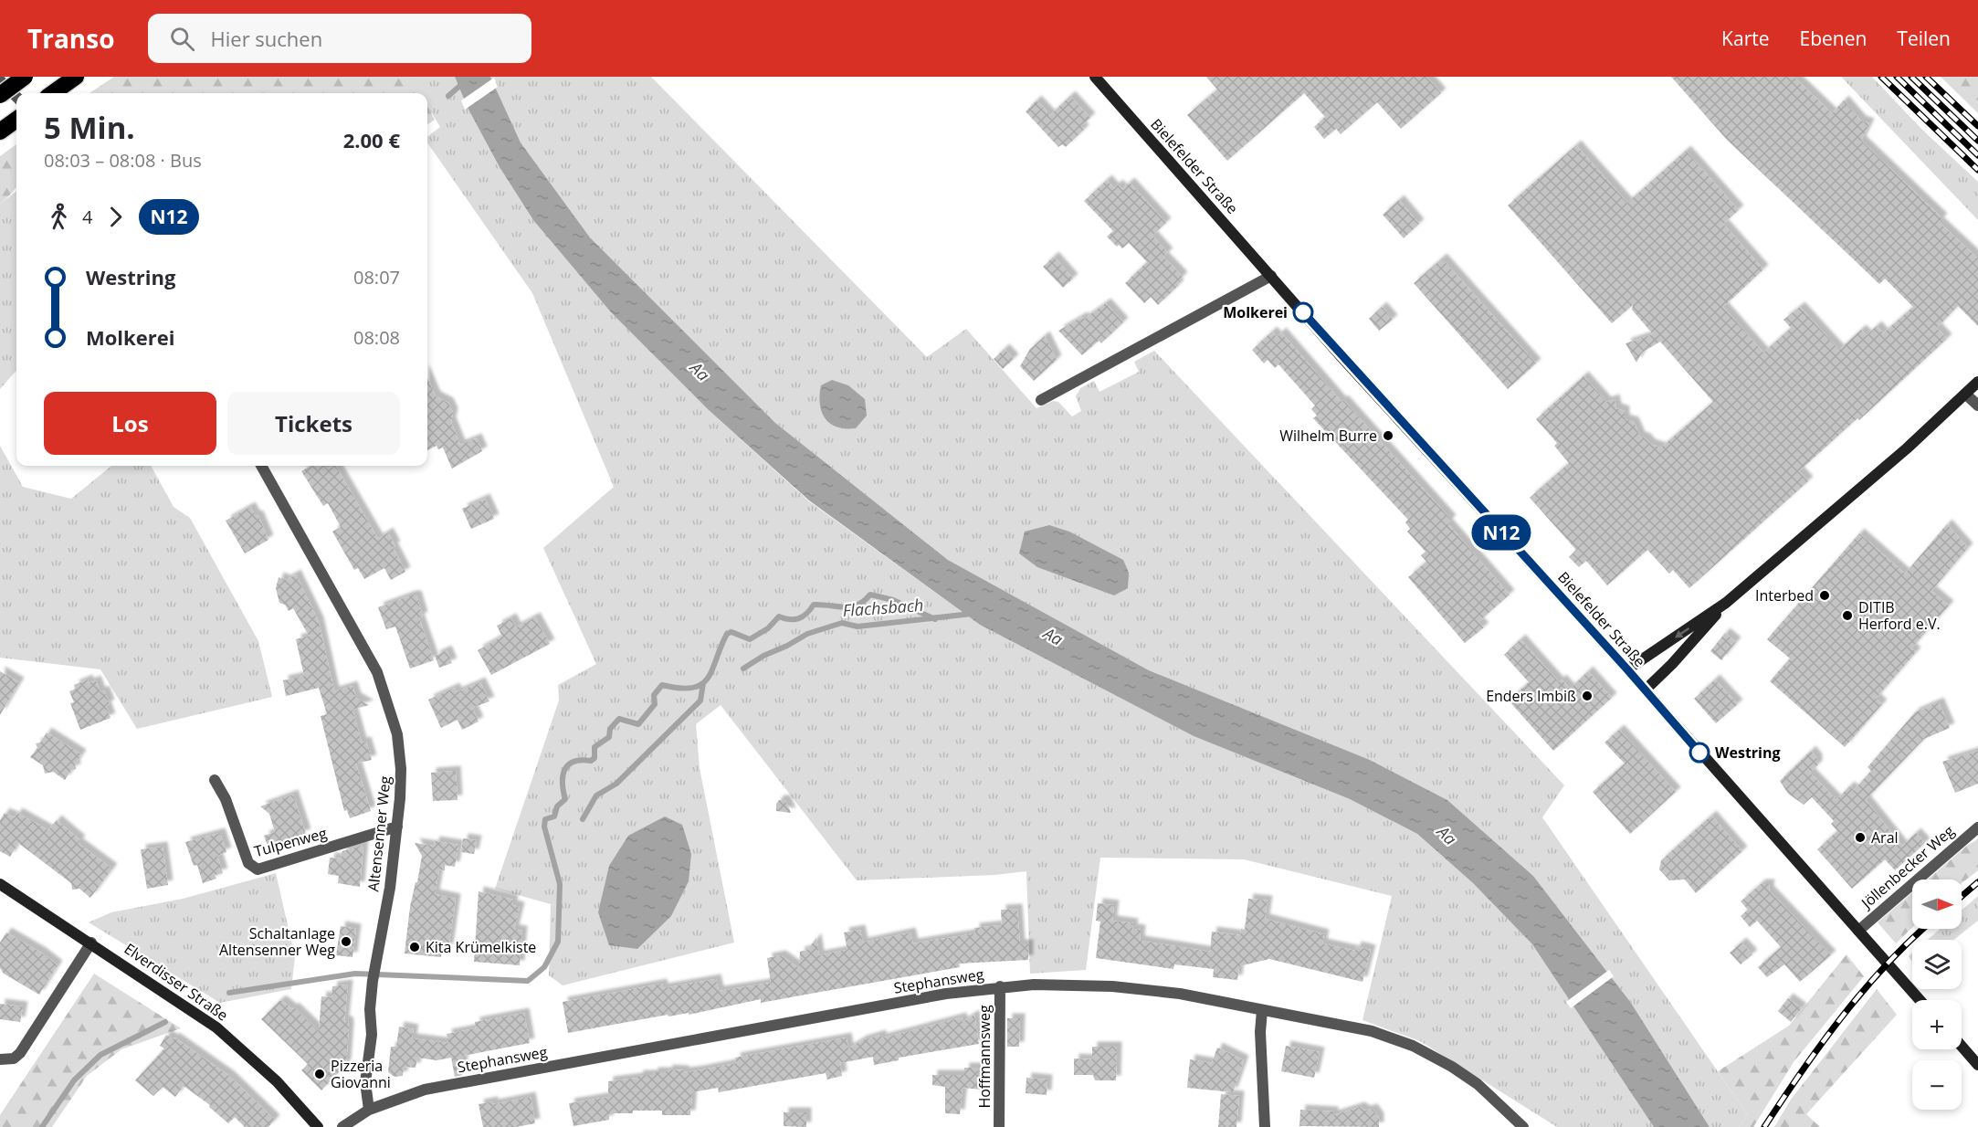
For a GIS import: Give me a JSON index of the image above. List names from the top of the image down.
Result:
{
  "streets": {
    "street": [
      "Bielefelder Straße",
      "Altensenner Weg",
      "Tulpenweg",
      "Jöllenbecker Weg",
      "Stephansweg",
      "Elverdisser Straße",
      "Hoffmannsweg"
    ]
  },
  "crossings": [
    ["Bielefelder Straße", "Jöllenbecker Weg"],
    ["Altensenner Weg", "Tulpenweg"],
    ["Altensenner Weg", "Stephansweg"],
    ["Stephansweg", "Hoffmannsweg"]
  ],
  "water": ["Aa", "Flachsbach"],
  "places": [
    "Molkerei",
    "Wilhelm Burre",
    "Interbed",
    "DITIB Herford e.V.",
    "Enders Imbiß",
    "Westring",
    "Aral",
    "Schaltanlage Altensenner Weg",
    "Kita Krümelkiste",
    "Pizzeria Giovanni"
  ],
  "lines": ["bus line N12"],
  "north": "right",
  "page": {
    "header": "Transo",
    "search": "Hier suchen",
    "nav": ["Karte", "Ebenen", "Teilen"],
    "on_map": "N12",
    "heading": ["5 Min.", "08:03 – 08:08 · Bus", "2.00 €"],
    "legs": ["4", "N12"],
    "list": [
      {
        "name": "Westring",
        "value": "08:07"
      },
      {
        "name": "Molkerei",
        "value": "08:08"
      }
    ],
    "buttons": ["Los", "Tickets"],
    "map_buttons": ["+", "−"]
  }
}
